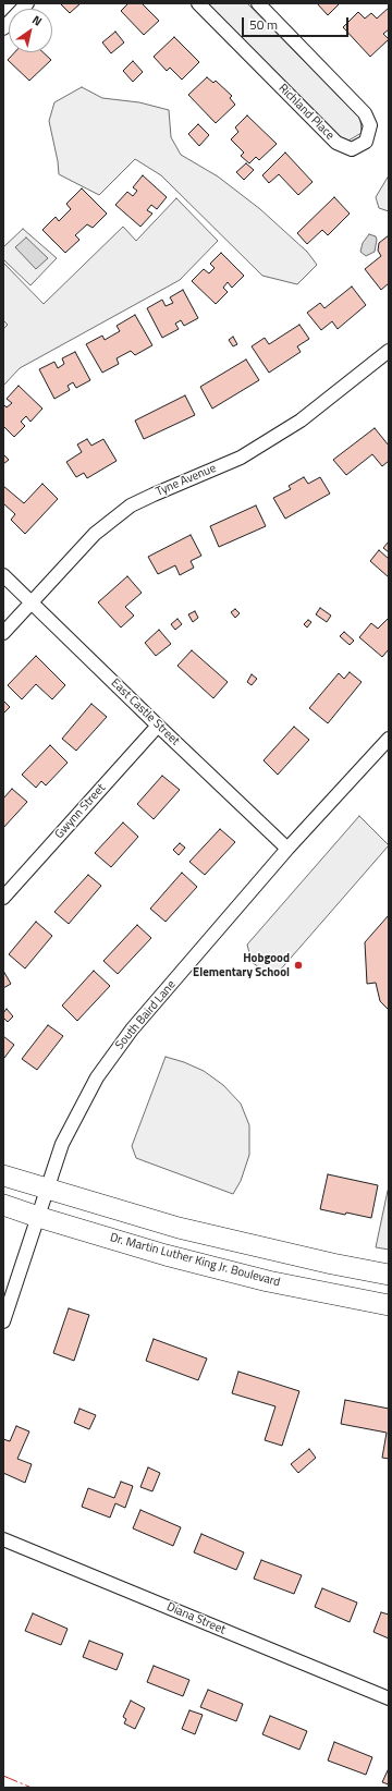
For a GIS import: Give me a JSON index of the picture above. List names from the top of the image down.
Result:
{
  "streets": {
    "main road": ["Dr. Martin Luther King Jr. Boulevard"],
    "street": [
      "Richland Place",
      "Tyne Avenue",
      "East Castle Street",
      "Gwynn Street",
      "South Baird Lane",
      "Diana Street"
    ]
  },
  "crossings": [
    ["Tyne Avenue", "East Castle Street"],
    ["East Castle Street", "Gwynn Street"],
    ["East Castle Street", "South Baird Lane"],
    ["South Baird Lane", "Dr. Martin Luther King Jr. Boulevard"]
  ],
  "places": ["Hobgood Elementary School"],
  "scale_bar": "50 m",
  "north": "top right"
}
